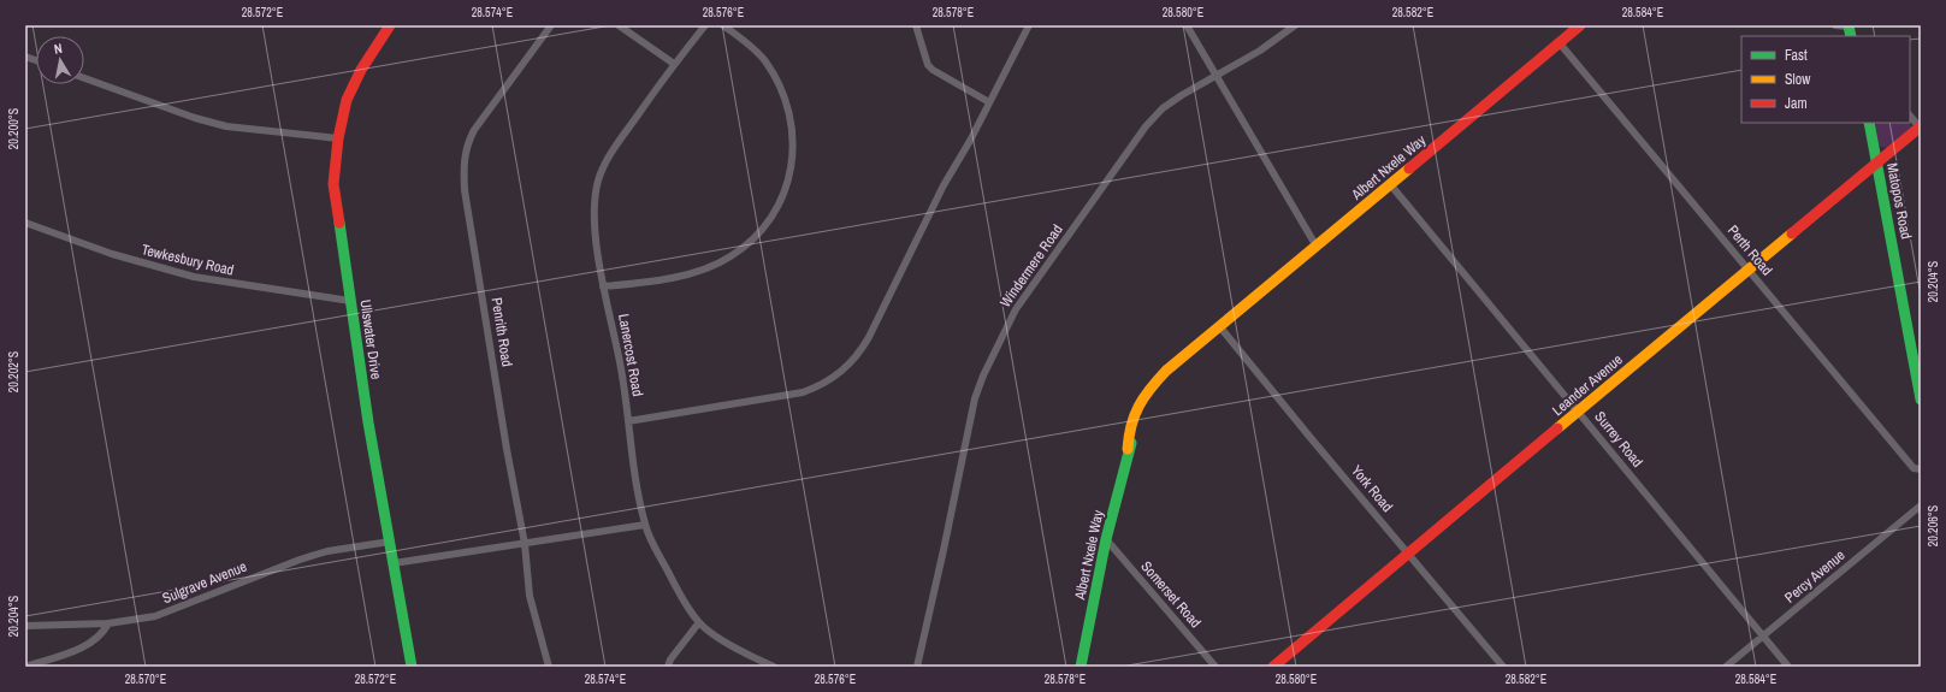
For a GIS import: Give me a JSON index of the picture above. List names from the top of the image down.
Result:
{
  "streets": {
    "street": [
      "Albert Nxele Way",
      "Matopos Road",
      "Perth Road",
      "Tewkesbury Road",
      "Windermere Road",
      "Penrith Road",
      "Ullswater Drive",
      "Lanercost Road",
      "Leander Avenue",
      "Surrey Road",
      "York Road",
      "Percy Avenue",
      "Sulgrave Avenue",
      "Somerset Road"
    ]
  },
  "crossings": [
    ["Albert Nxele Way", "Perth Road"],
    ["Albert Nxele Way", "Surrey Road"],
    ["Albert Nxele Way", "York Road"],
    ["Albert Nxele Way", "Somerset Road"],
    ["Matopos Road", "Leander Avenue"],
    ["Perth Road", "Leander Avenue"],
    ["Tewkesbury Road", "Ullswater Drive"],
    ["Ullswater Drive", "Sulgrave Avenue"],
    ["Leander Avenue", "Surrey Road"],
    ["Leander Avenue", "York Road"],
    ["Surrey Road", "Percy Avenue"]
  ],
  "legend": ["Fast", "Slow", "Jam"],
  "north": "top",
  "coordinates": [
    "28.572°E",
    "28.574°E",
    "28.576°E",
    "28.578°E",
    "28.580°E",
    "28.582°E",
    "28.584°E",
    "20.200°S",
    "20.204°S",
    "20.202°S",
    "20.206°S",
    "28.570°E"
  ]
}
